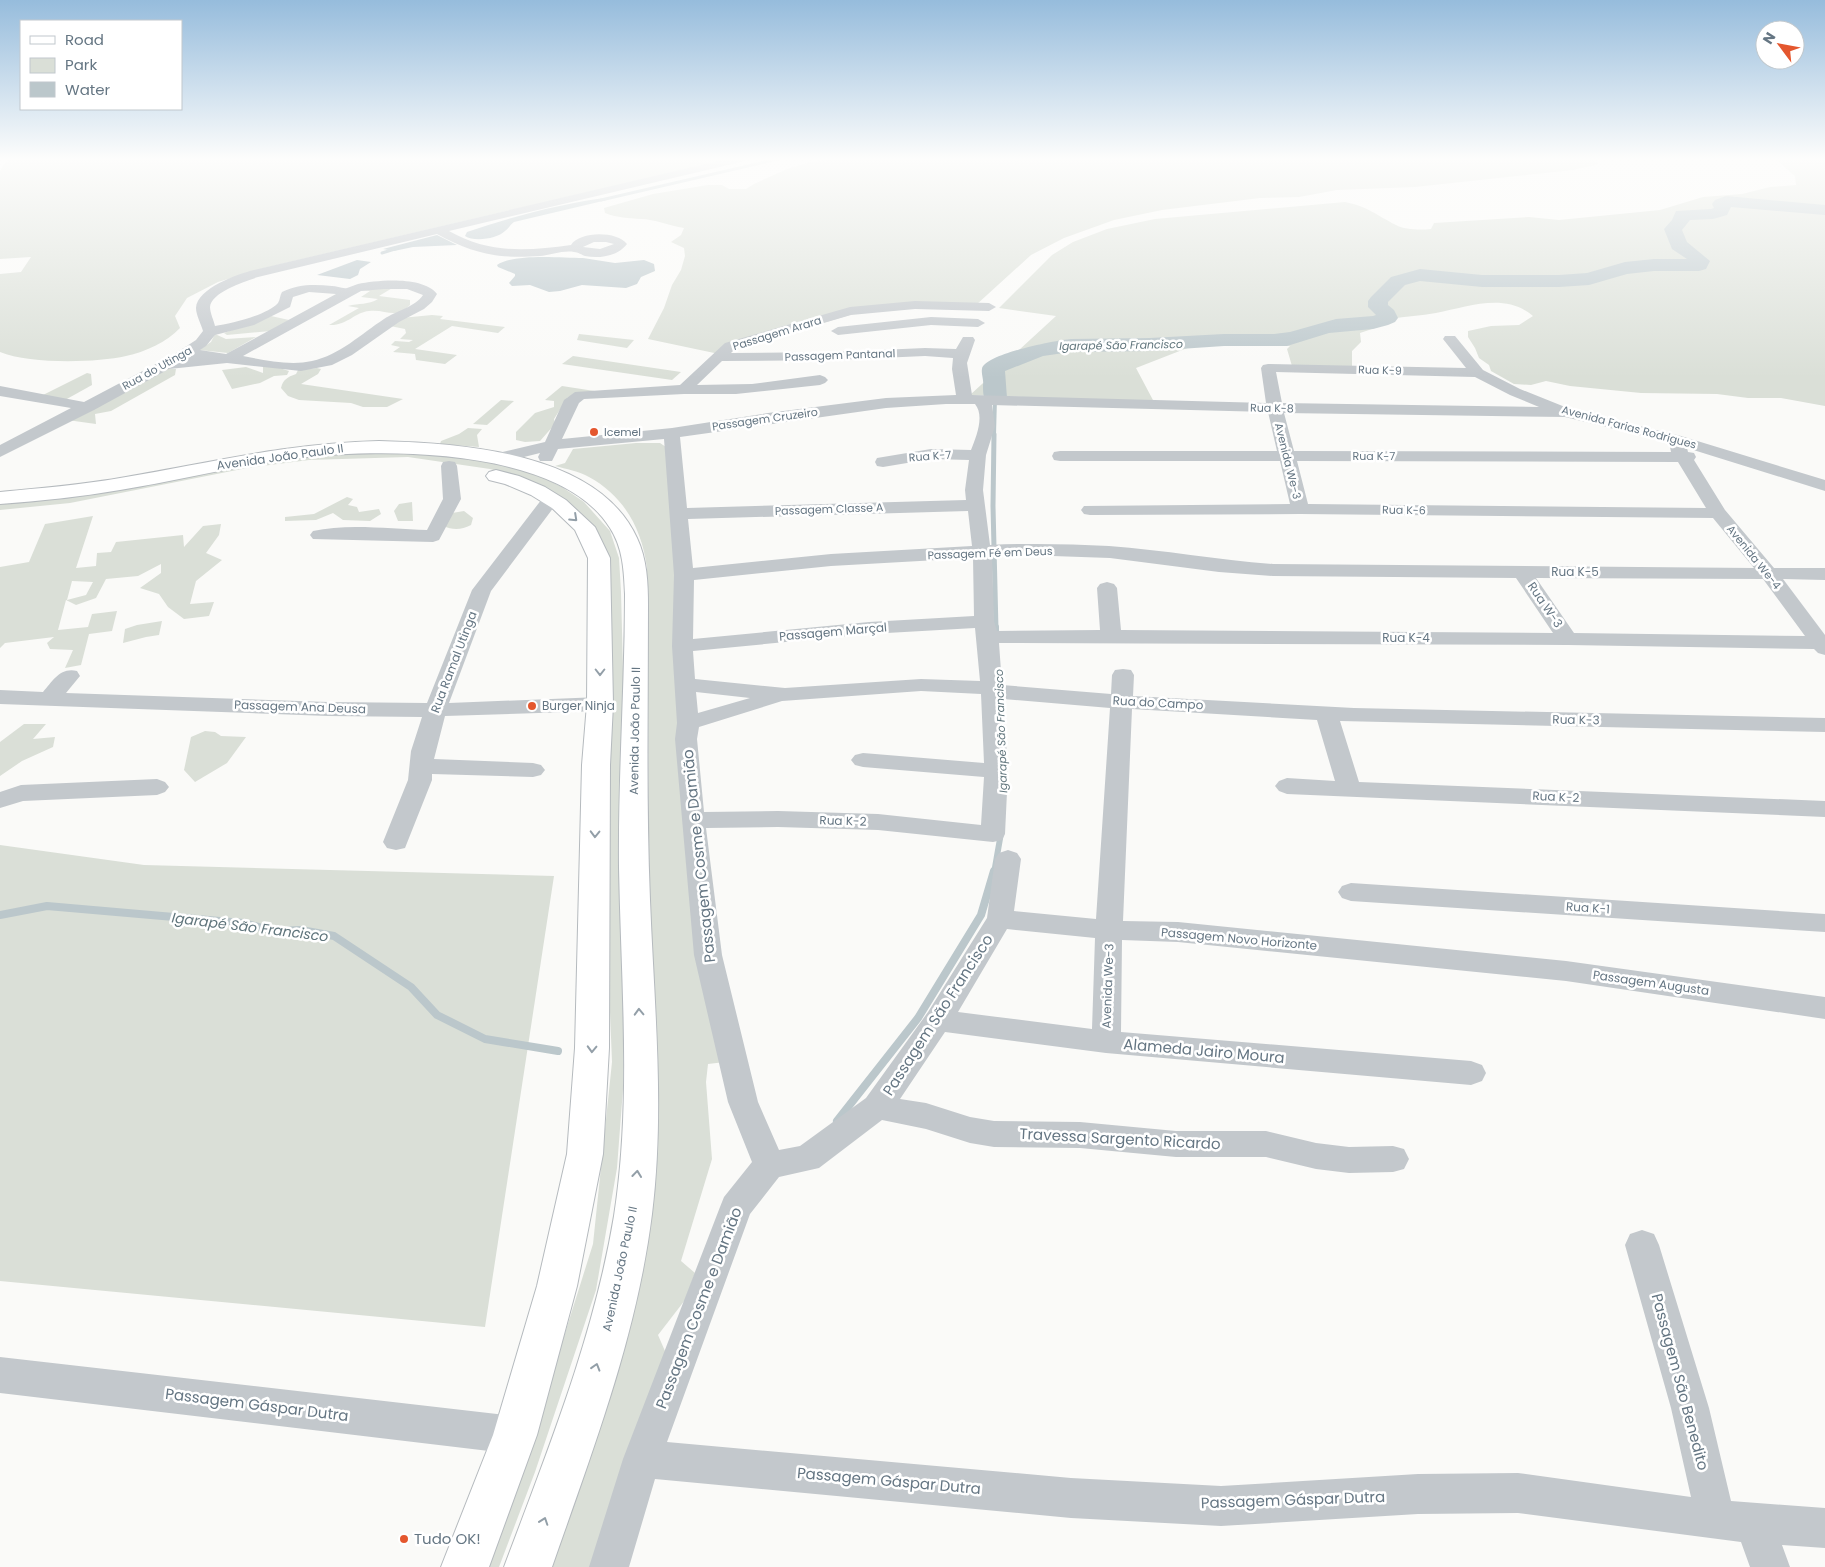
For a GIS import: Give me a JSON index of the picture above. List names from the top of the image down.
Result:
{
  "streets": {
    "main road": ["Avenida João Paulo II"],
    "street": [
      "Passagem Arara",
      "Passagem Pantanal",
      "Rua do Utinga",
      "Rua K-9",
      "Rua K-8",
      "Passagem Cruzeiro",
      "Avenida Farias Rodrigues",
      "Rua K-7",
      "Avenida We-3",
      "Passagem Classe A",
      "Rua K-6",
      "Passagem Fé em Deus",
      "Avenida We-4",
      "Rua K-5",
      "Rua W-3",
      "Passagem Marçal",
      "Rua K-4",
      "Rua Ramal Utinga",
      "Rua do Campo",
      "Passagem Ana Deusa",
      "Rua K-3",
      "Rua K-2",
      "Passagem Cosme e Damião",
      "Rua K-1",
      "Passagem Novo Horizonte",
      "Passagem Augusta",
      "Passagem São Francisco",
      "Alameda Jairo Moura",
      "Travessa Sargento Ricardo",
      "Passagem São Benedito",
      "Passagem Gáspar Dutra"
    ]
  },
  "crossings": [
    ["Passagem Arara", "Passagem Pantanal"],
    ["Rua K-9", "Avenida Farias Rodrigues"],
    ["Rua K-9", "Avenida We-3"],
    ["Rua K-8", "Passagem Cruzeiro"],
    ["Rua K-8", "Avenida Farias Rodrigues"],
    ["Rua K-8", "Avenida We-3"],
    ["Passagem Cruzeiro", "Avenida João Paulo II"],
    ["Passagem Cruzeiro", "Passagem Cosme e Damião"],
    ["Avenida Farias Rodrigues", "Avenida We-4"],
    ["Rua K-7", "Avenida We-3"],
    ["Rua K-7", "Avenida We-4"],
    ["Avenida João Paulo II", "Rua Ramal Utinga"],
    ["Avenida João Paulo II", "Passagem Ana Deusa"],
    ["Avenida João Paulo II", "Passagem Gáspar Dutra"],
    ["Avenida We-3", "Rua K-6"],
    ["Avenida We-3", "Passagem Novo Horizonte"],
    ["Avenida We-3", "Alameda Jairo Moura"],
    ["Passagem Classe A", "Passagem Cosme e Damião"],
    ["Rua K-6", "Avenida We-4"],
    ["Passagem Fé em Deus", "Rua K-5"],
    ["Passagem Fé em Deus", "Passagem Cosme e Damião"],
    ["Avenida We-4", "Rua K-5"],
    ["Avenida We-4", "Rua K-4"],
    ["Rua K-5", "Rua W-3"],
    ["Rua W-3", "Rua K-4"],
    ["Passagem Marçal", "Rua K-4"],
    ["Passagem Marçal", "Passagem Cosme e Damião"],
    ["Rua Ramal Utinga", "Passagem Ana Deusa"],
    ["Rua do Campo", "Rua K-3"],
    ["Rua do Campo", "Passagem Cosme e Damião"],
    ["Rua K-2", "Passagem Cosme e Damião"],
    ["Passagem Cosme e Damião", "Passagem São Francisco"],
    ["Passagem Cosme e Damião", "Passagem Gáspar Dutra"],
    ["Passagem Novo Horizonte", "Passagem Augusta"],
    ["Passagem Novo Horizonte", "Passagem São Francisco"],
    ["Passagem São Francisco", "Alameda Jairo Moura"],
    ["Passagem São Francisco", "Travessa Sargento Ricardo"],
    ["Passagem São Benedito", "Passagem Gáspar Dutra"]
  ],
  "water": ["Igarapé São Francisco"],
  "places": ["Icemel", "Burger Ninja", "Tudo OK!"],
  "legend": ["Road", "Park", "Water"],
  "north": "top left"
}
